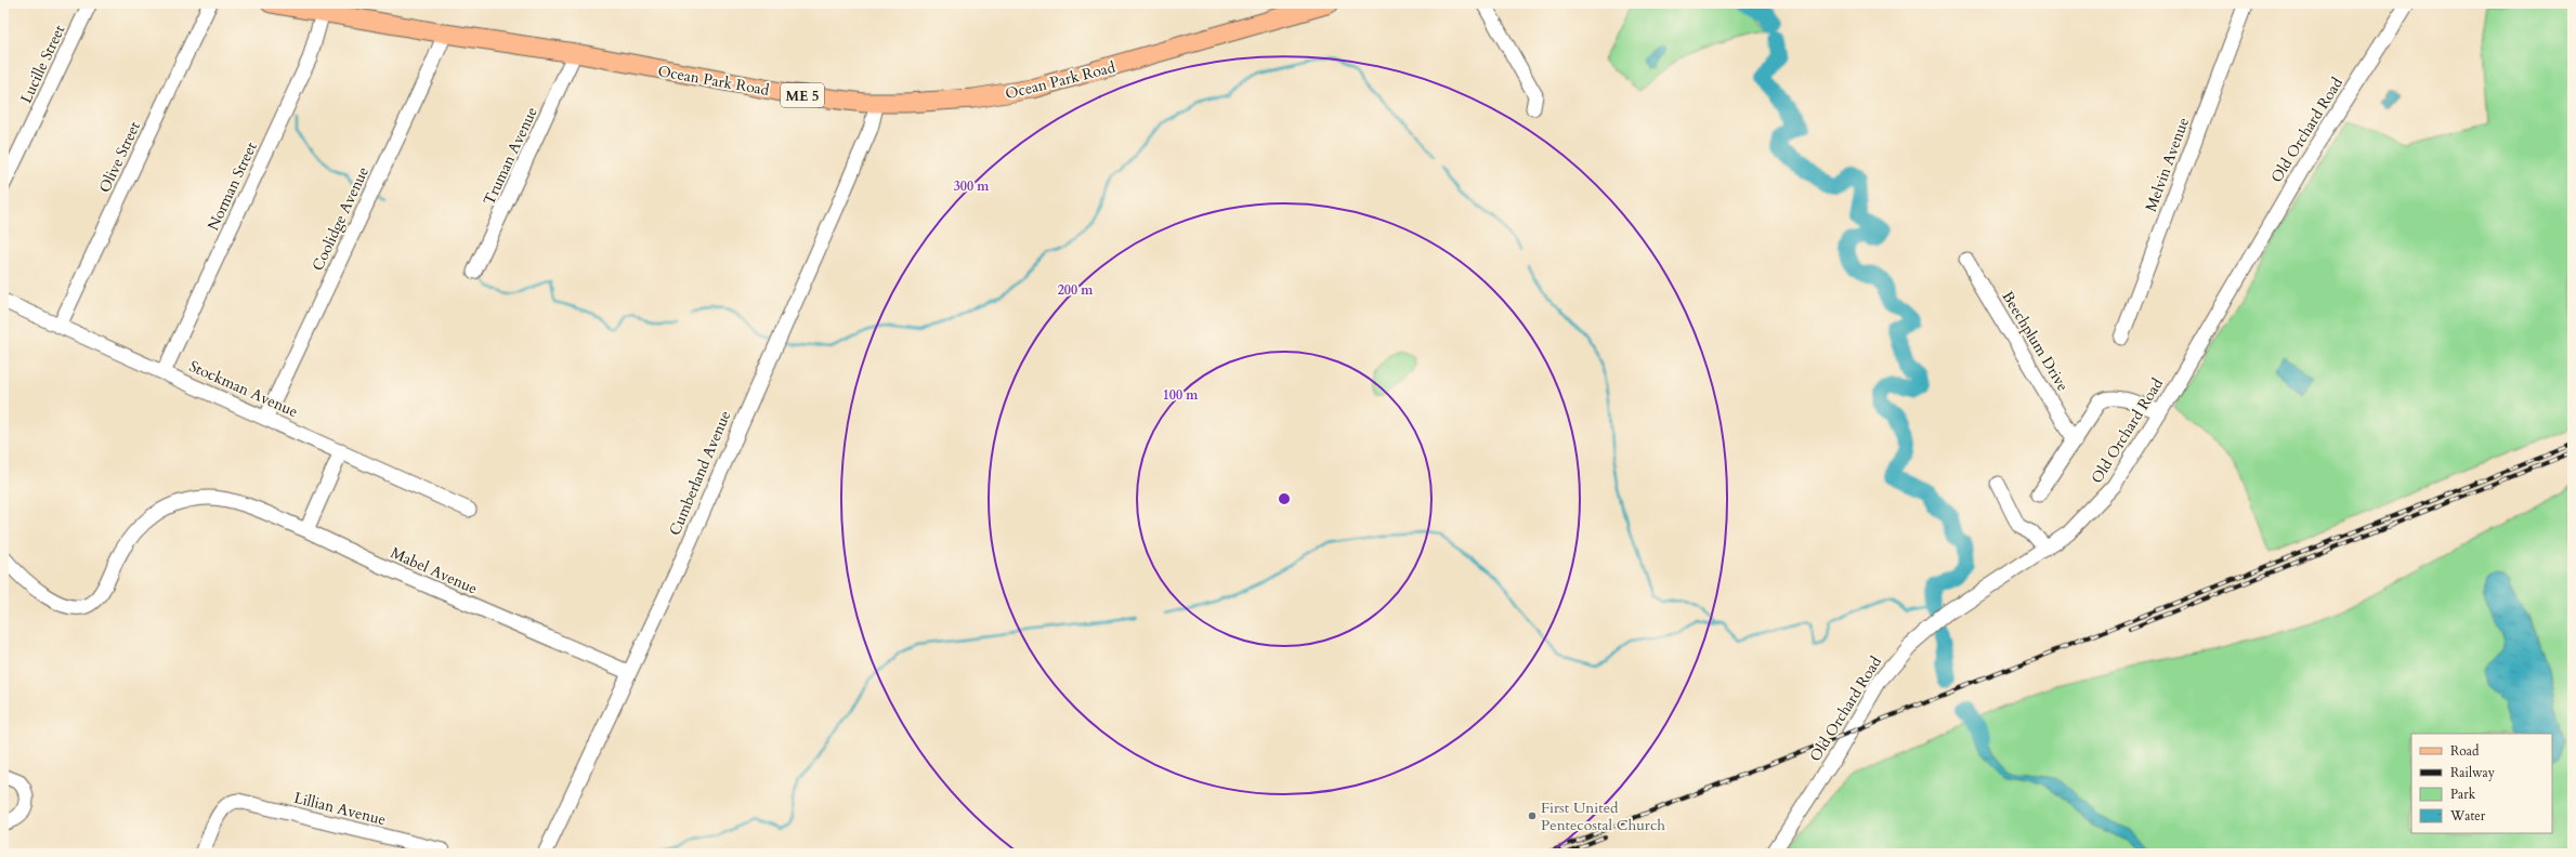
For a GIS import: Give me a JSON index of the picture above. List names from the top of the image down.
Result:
{
  "streets": {
    "main road": ["Ocean Park Road", "ME 5"],
    "street": [
      "Lucille Street",
      "Old Orchard Road",
      "Truman Avenue",
      "Olive Street",
      "Melvin Avenue",
      "Norman Street",
      "Coolidge Avenue",
      "Beechplum Drive",
      "Stockman Avenue",
      "Cumberland Avenue",
      "Mabel Avenue",
      "Lillian Avenue"
    ]
  },
  "crossings": [
    ["Ocean Park Road", "Truman Avenue"],
    ["Ocean Park Road", "Norman Street"],
    ["Ocean Park Road", "Coolidge Avenue"],
    ["Ocean Park Road", "Cumberland Avenue"],
    ["Olive Street", "Stockman Avenue"],
    ["Norman Street", "Stockman Avenue"],
    ["Coolidge Avenue", "Stockman Avenue"],
    ["Cumberland Avenue", "Mabel Avenue"]
  ],
  "places": ["First United Pentecostal Church"],
  "legend": [
    "Road",
    "Railway",
    "Park",
    "Water"
  ],
  "rings": ["300 m", "200 m", "100 m"]
}
